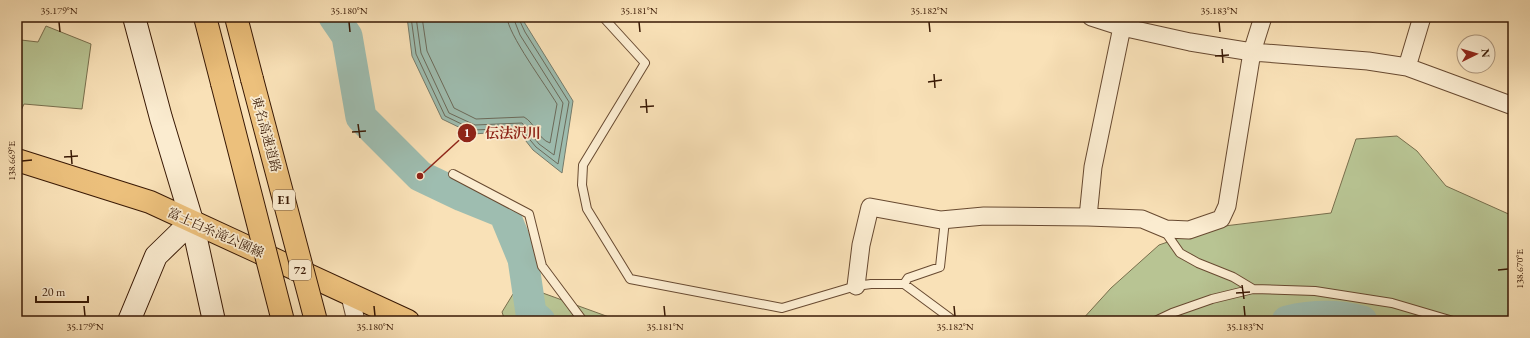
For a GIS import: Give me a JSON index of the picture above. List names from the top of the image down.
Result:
{
  "streets": {
    "main road": [
      "東名高速道路",
      "E1",
      "富士白糸滝公園線",
      "72"
    ]
  },
  "places": ["伝法沢川"],
  "scale_bar": "20 m",
  "north": "right",
  "coordinates": [
    "35.179°N",
    "35.180°N",
    "35.181°N",
    "35.182°N",
    "35.183°N",
    "138.669°E",
    "138.670°E"
  ]
}
